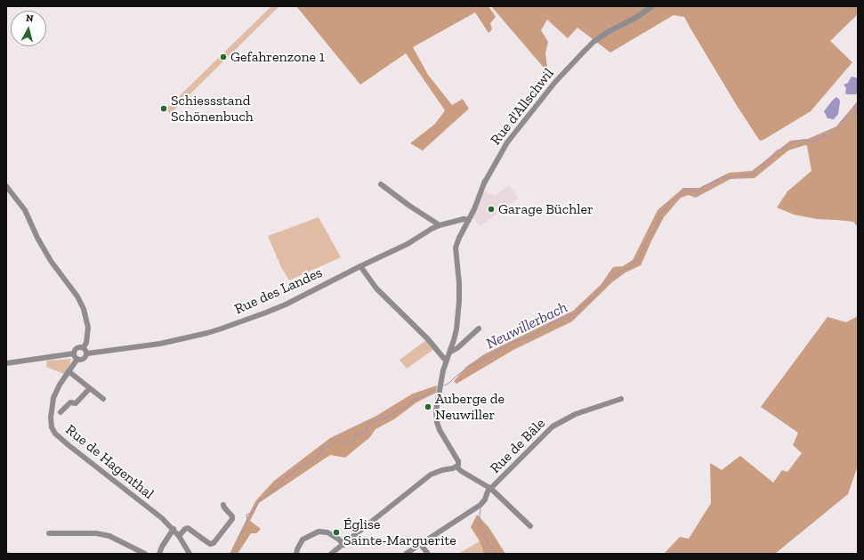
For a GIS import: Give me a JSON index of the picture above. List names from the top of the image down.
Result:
{
  "streets": {
    "street": [
      "Rue d'Allschwil",
      "Rue des Landes",
      "Rue de Bâle",
      "Rue de Hagenthal"
    ]
  },
  "crossings": [
    ["Rue d'Allschwil", "Rue des Landes"],
    ["Rue d'Allschwil", "Rue de Bâle"],
    ["Rue des Landes", "Rue de Hagenthal"]
  ],
  "water": ["Neuwillerbach"],
  "places": [
    "Gefahrenzone 1",
    "Schiessstand Schönenbuch",
    "Garage Büchler",
    "Auberge de Neuwiller",
    "Église Sainte-Marguerite"
  ],
  "north": "top"
}
